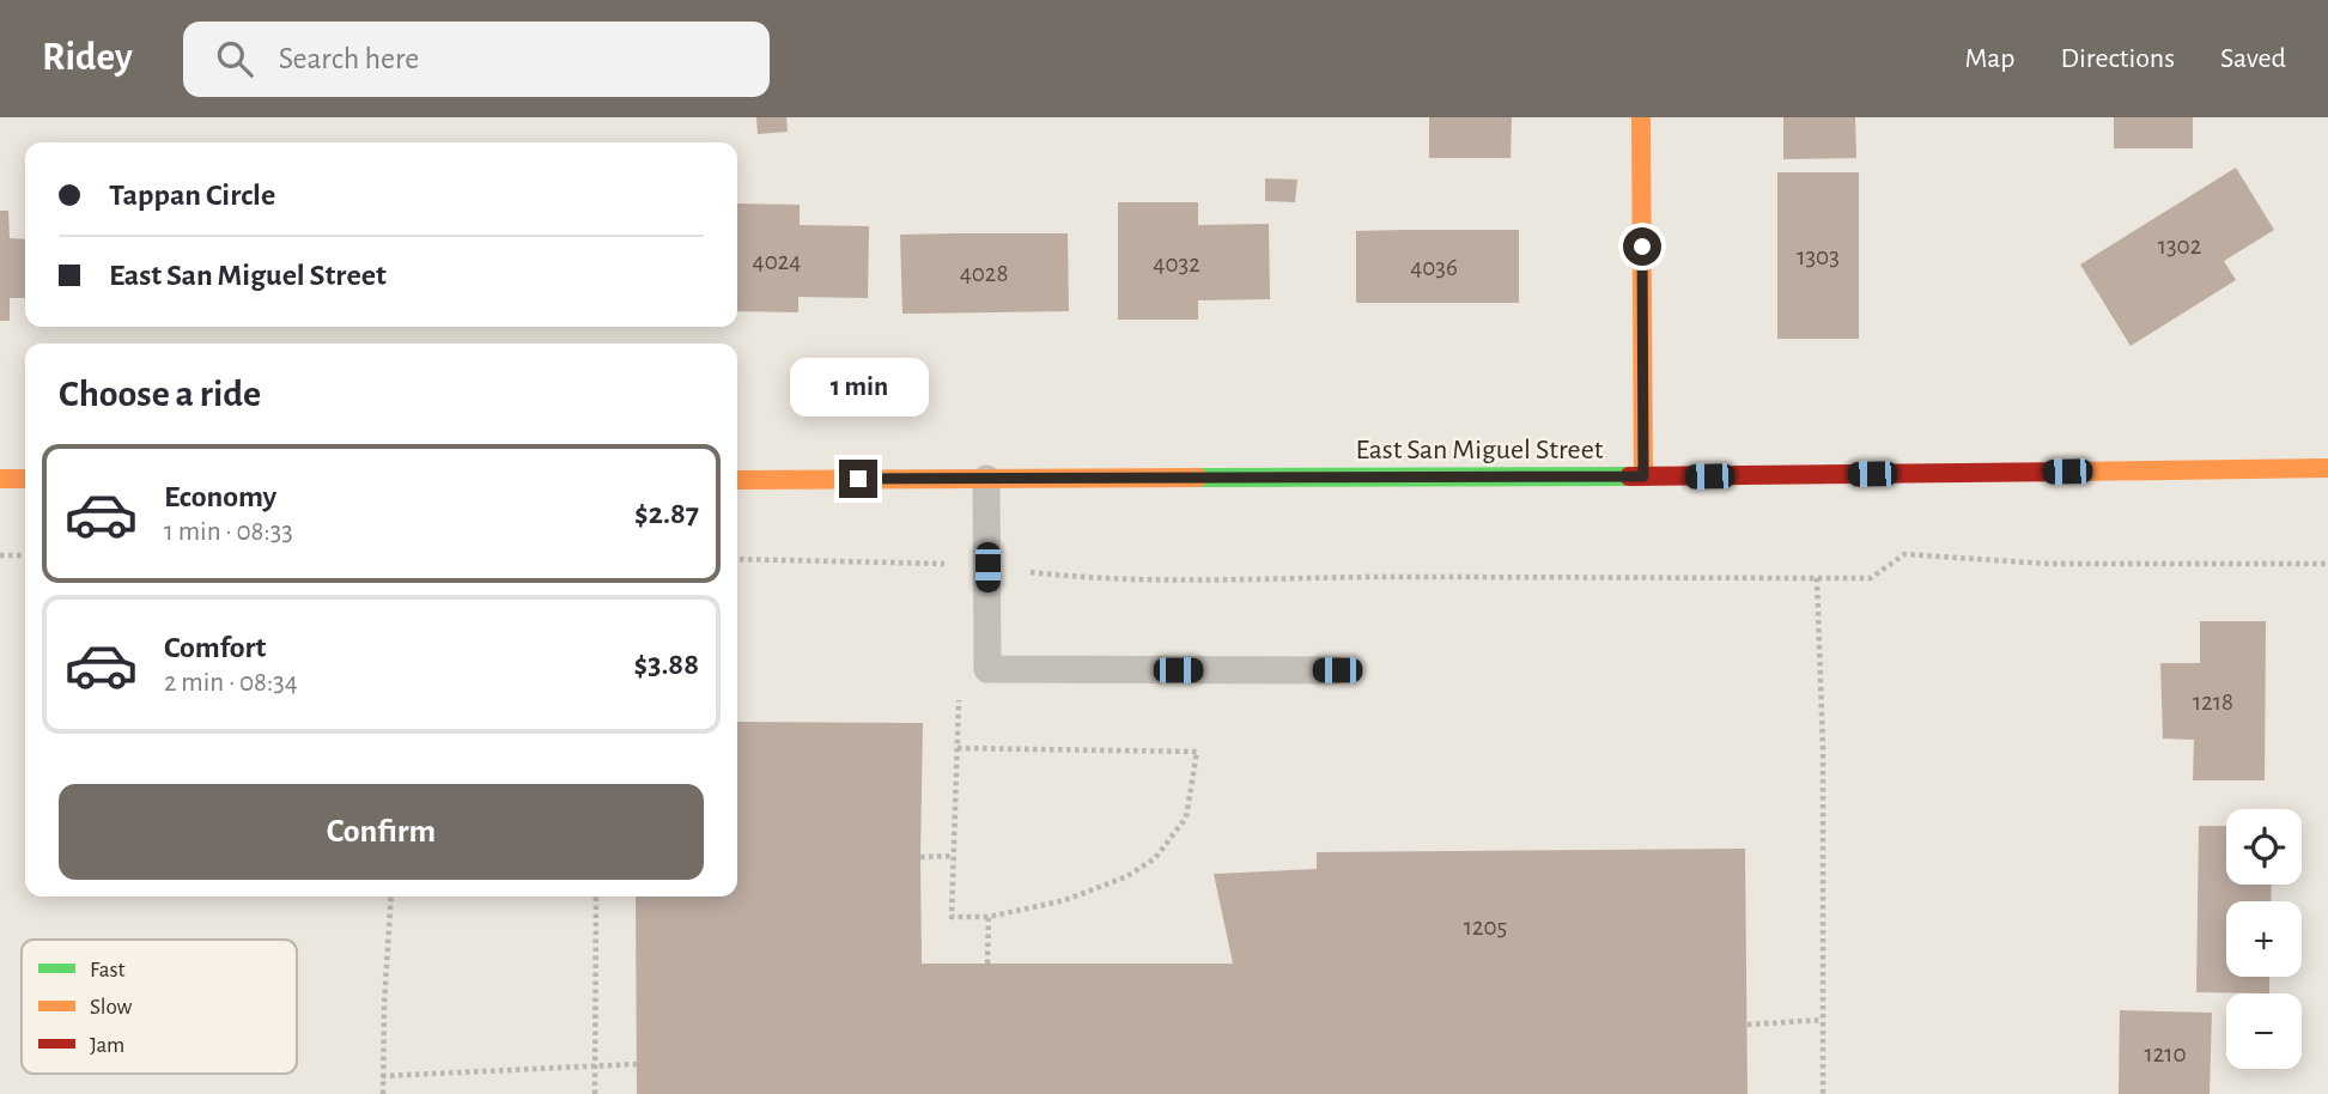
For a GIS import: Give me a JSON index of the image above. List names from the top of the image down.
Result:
{
  "streets": {
    "street": ["East San Miguel Street"]
  },
  "house_numbers": [
    "1302",
    "1303",
    "4024",
    "4032",
    "4036",
    "4028",
    "1218",
    "1205",
    "1210"
  ],
  "legend": ["Fast", "Slow", "Jam"],
  "page": {
    "header": "Ridey",
    "search": "Search here",
    "nav": ["Map", "Directions", "Saved"],
    "banner": ["Tappan Circle", "East San Miguel Street"],
    "heading": "Choose a ride",
    "bubble": "1 min",
    "list": [
      {
        "name": "Economy",
        "note": "1 min · 08:33",
        "value": "$2.87"
      },
      {
        "name": "Comfort",
        "note": "2 min · 08:34",
        "value": "$3.88"
      }
    ],
    "buttons": "Confirm",
    "map_buttons": ["+", "−"]
  }
}
